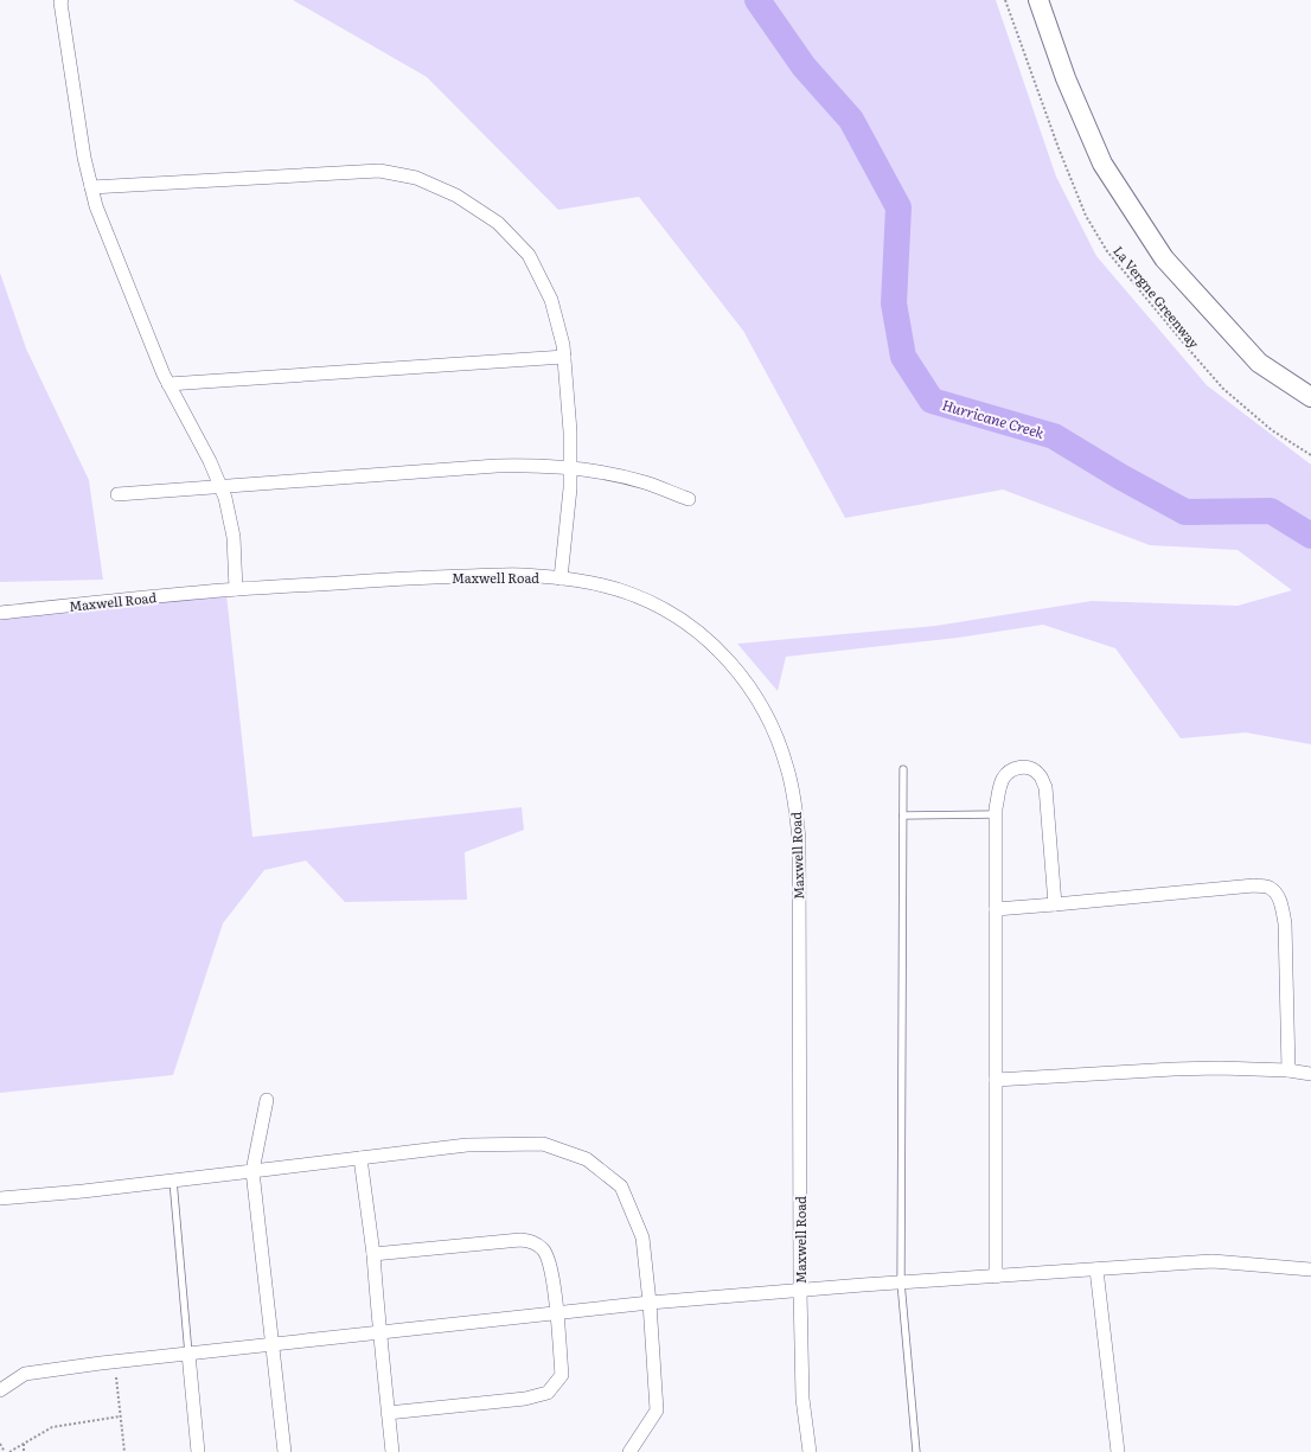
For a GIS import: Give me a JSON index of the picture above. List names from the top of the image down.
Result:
{
  "streets": {
    "street": ["Maxwell Road"],
    "path": ["La Vergne Greenway"]
  },
  "water": ["Hurricane Creek"]
}
